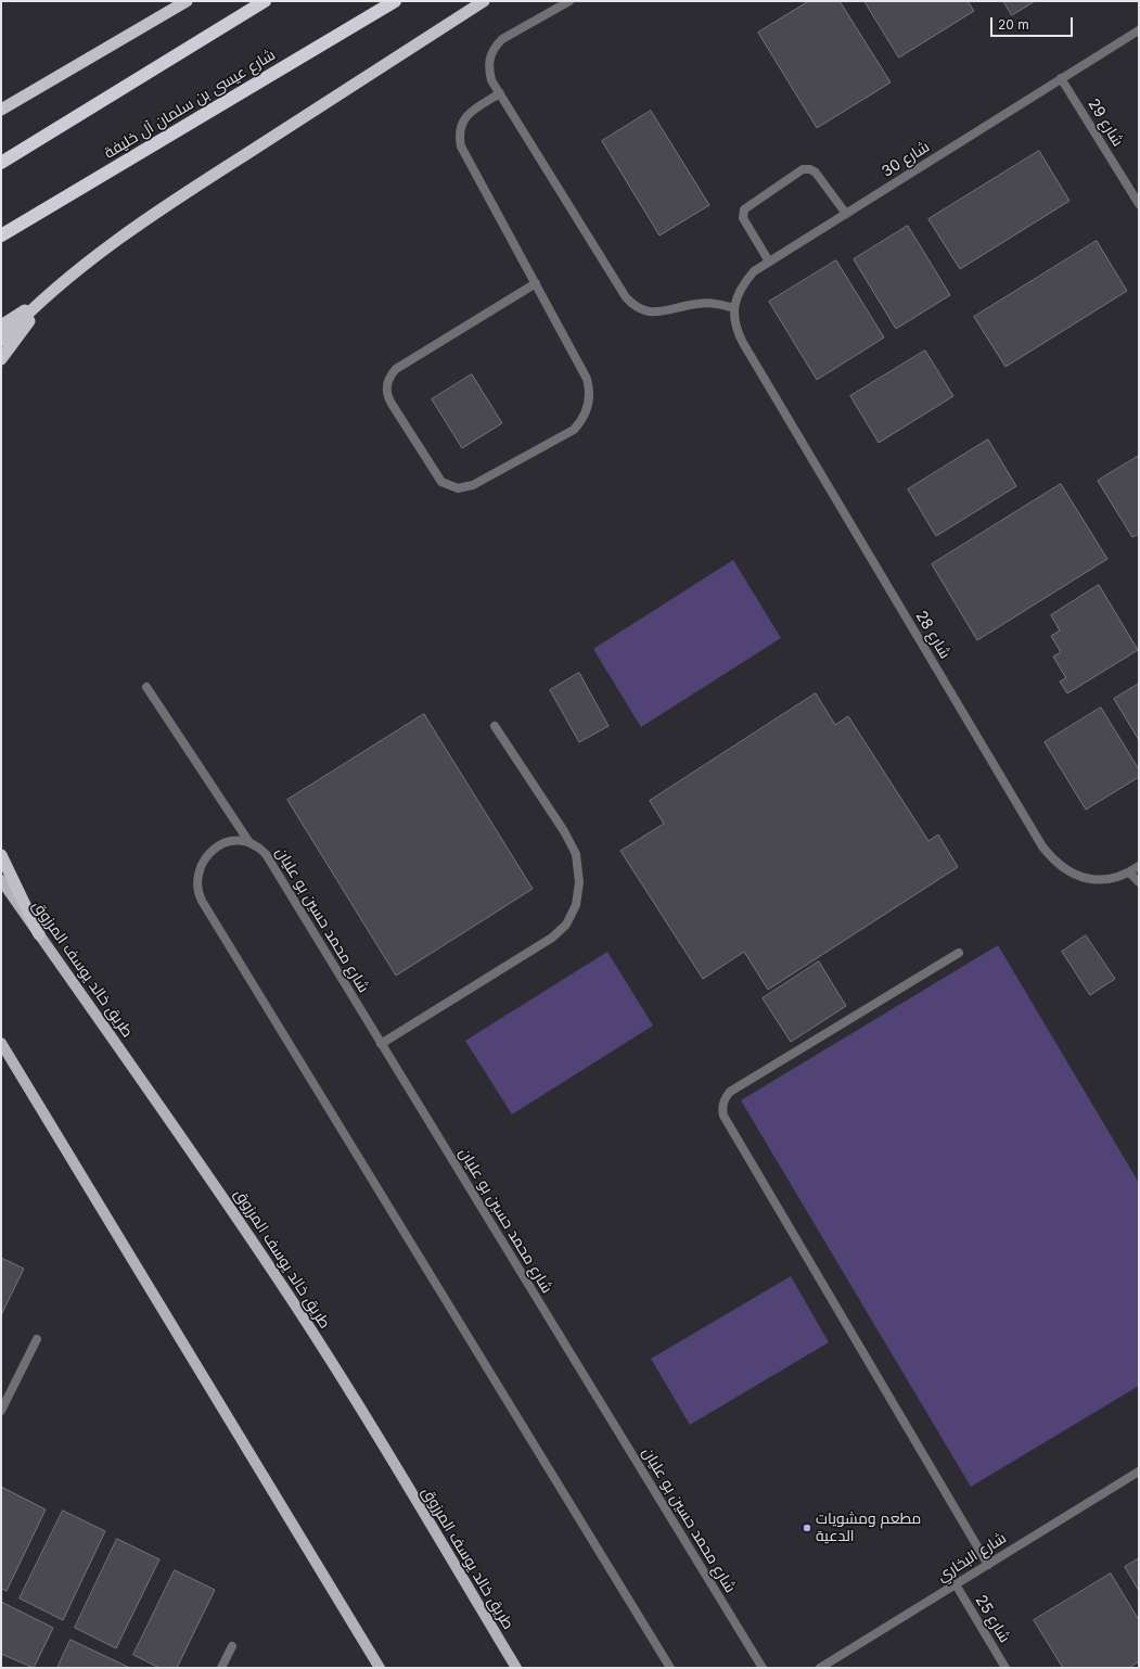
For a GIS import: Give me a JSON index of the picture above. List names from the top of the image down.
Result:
{
  "streets": {
    "highway": ["شارع عيسى بن سلمان آل خليفة"],
    "main road": ["طريق خالد يوسف المرزوق"],
    "street": [
      "شارع 29",
      "شارع 30",
      "شارع 28",
      "شارع محمد حسين بو عليان",
      "شارع البخاري",
      "شارع 25"
    ]
  },
  "crossings": [
    ["شارع 29", "شارع 30"],
    ["شارع 30", "شارع 28"],
    ["شارع البخاري", "شارع 25"]
  ],
  "places": ["مطعم ومشويات الدعية"],
  "scale_bar": "20 m"
}
